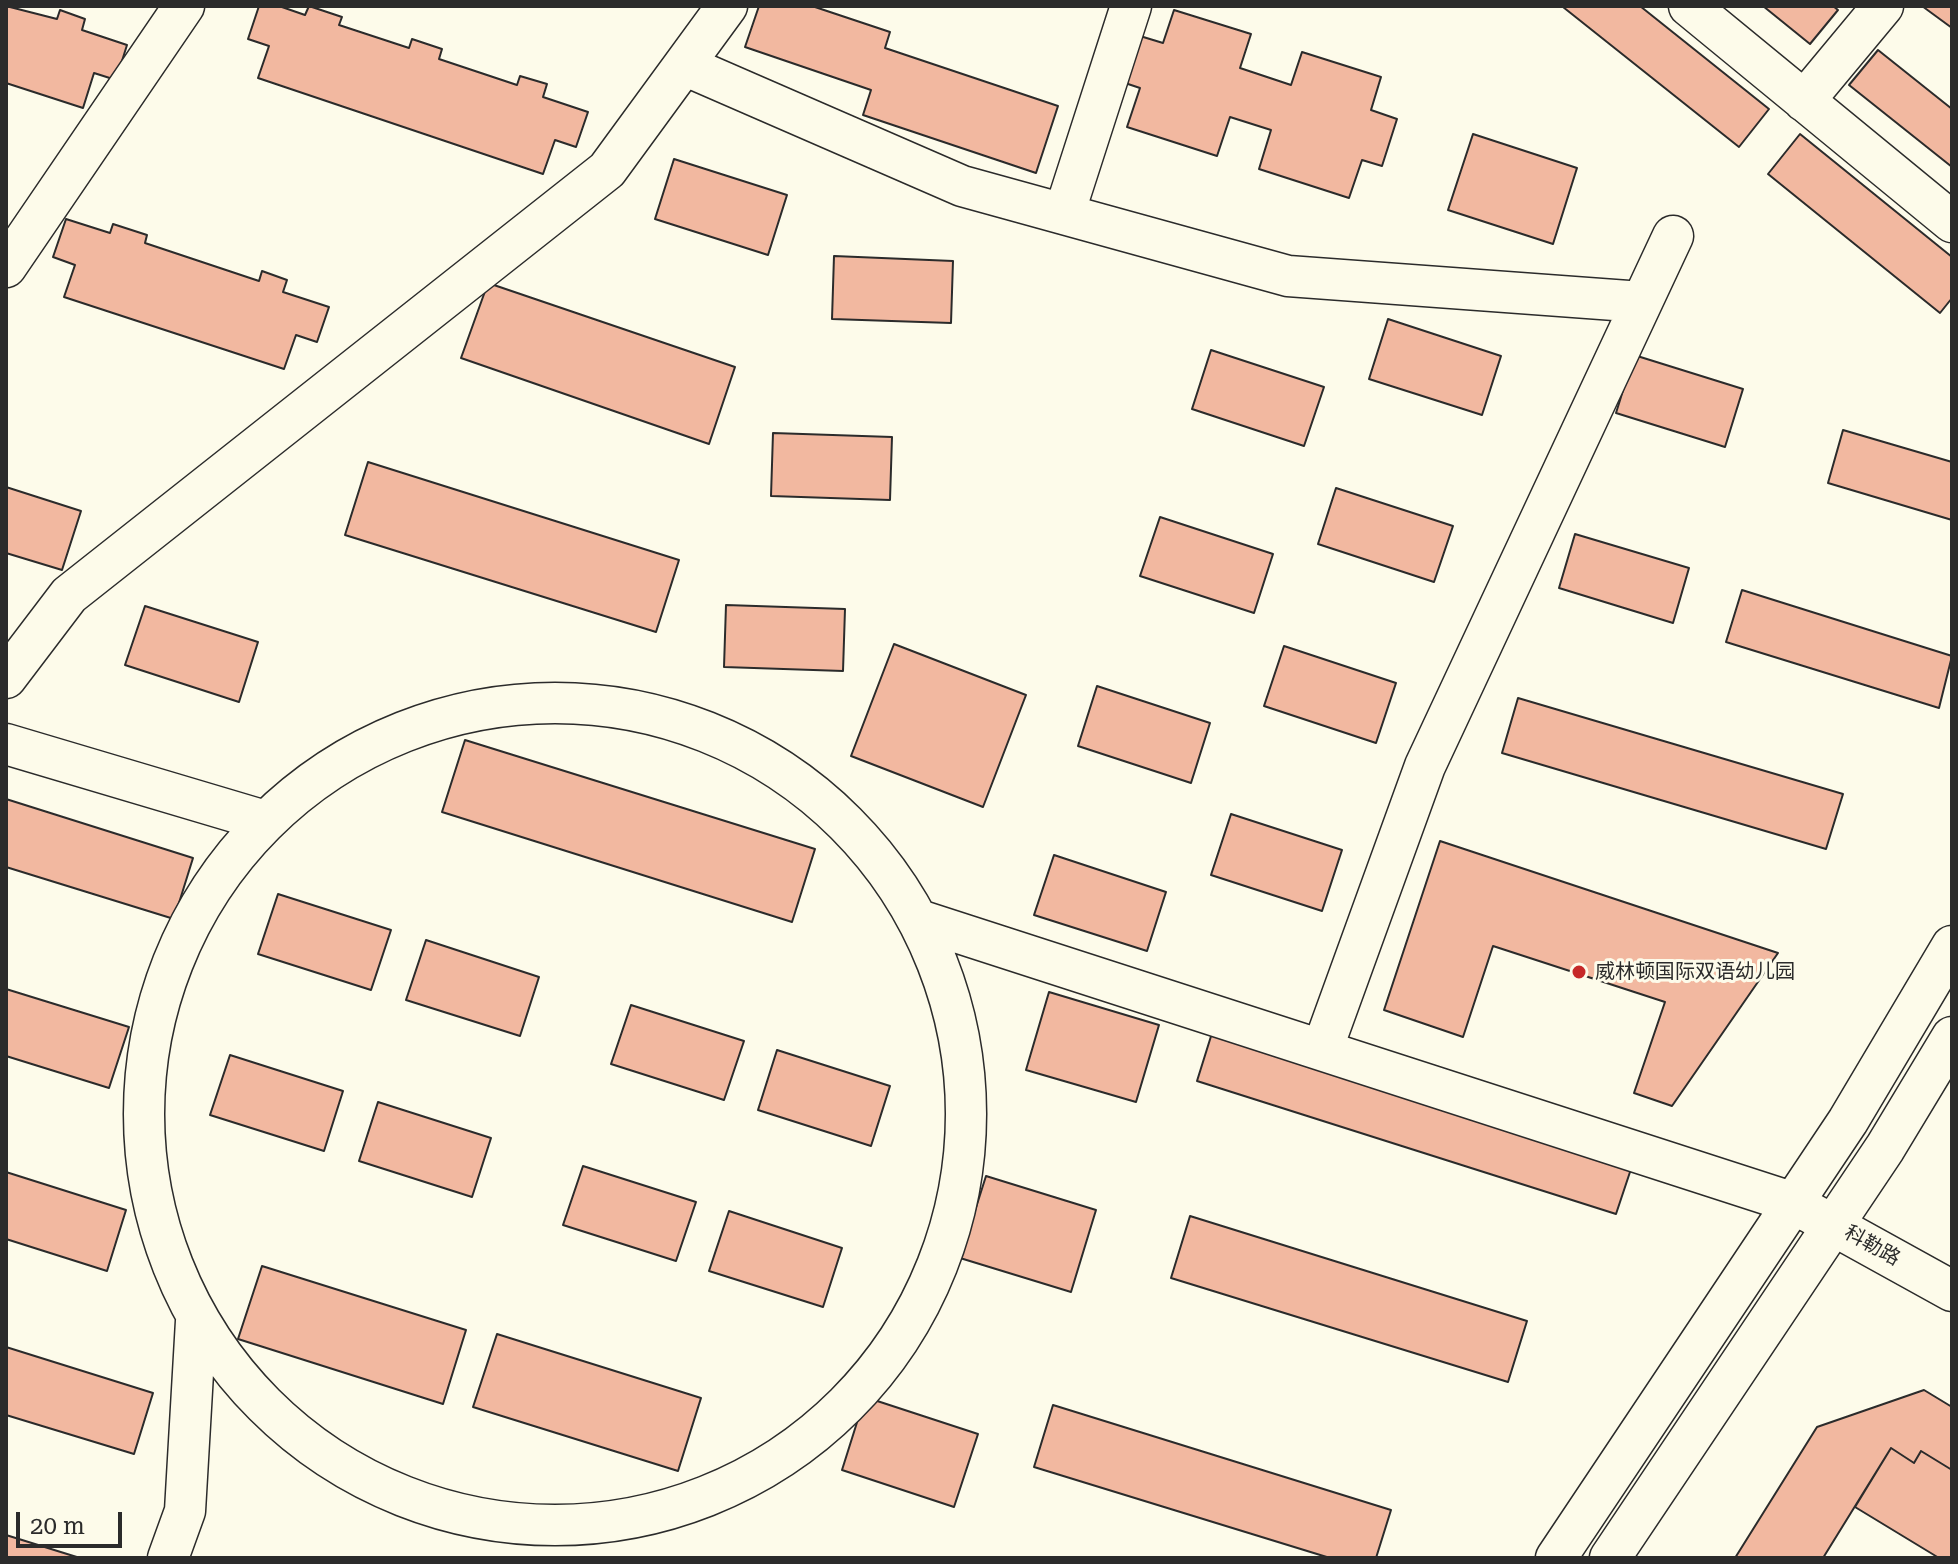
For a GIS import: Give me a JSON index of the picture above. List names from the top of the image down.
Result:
{
  "streets": {
    "street": ["科勒路"]
  },
  "places": ["威林顿国际双语幼儿园"],
  "scale_bar": "20 m"
}
